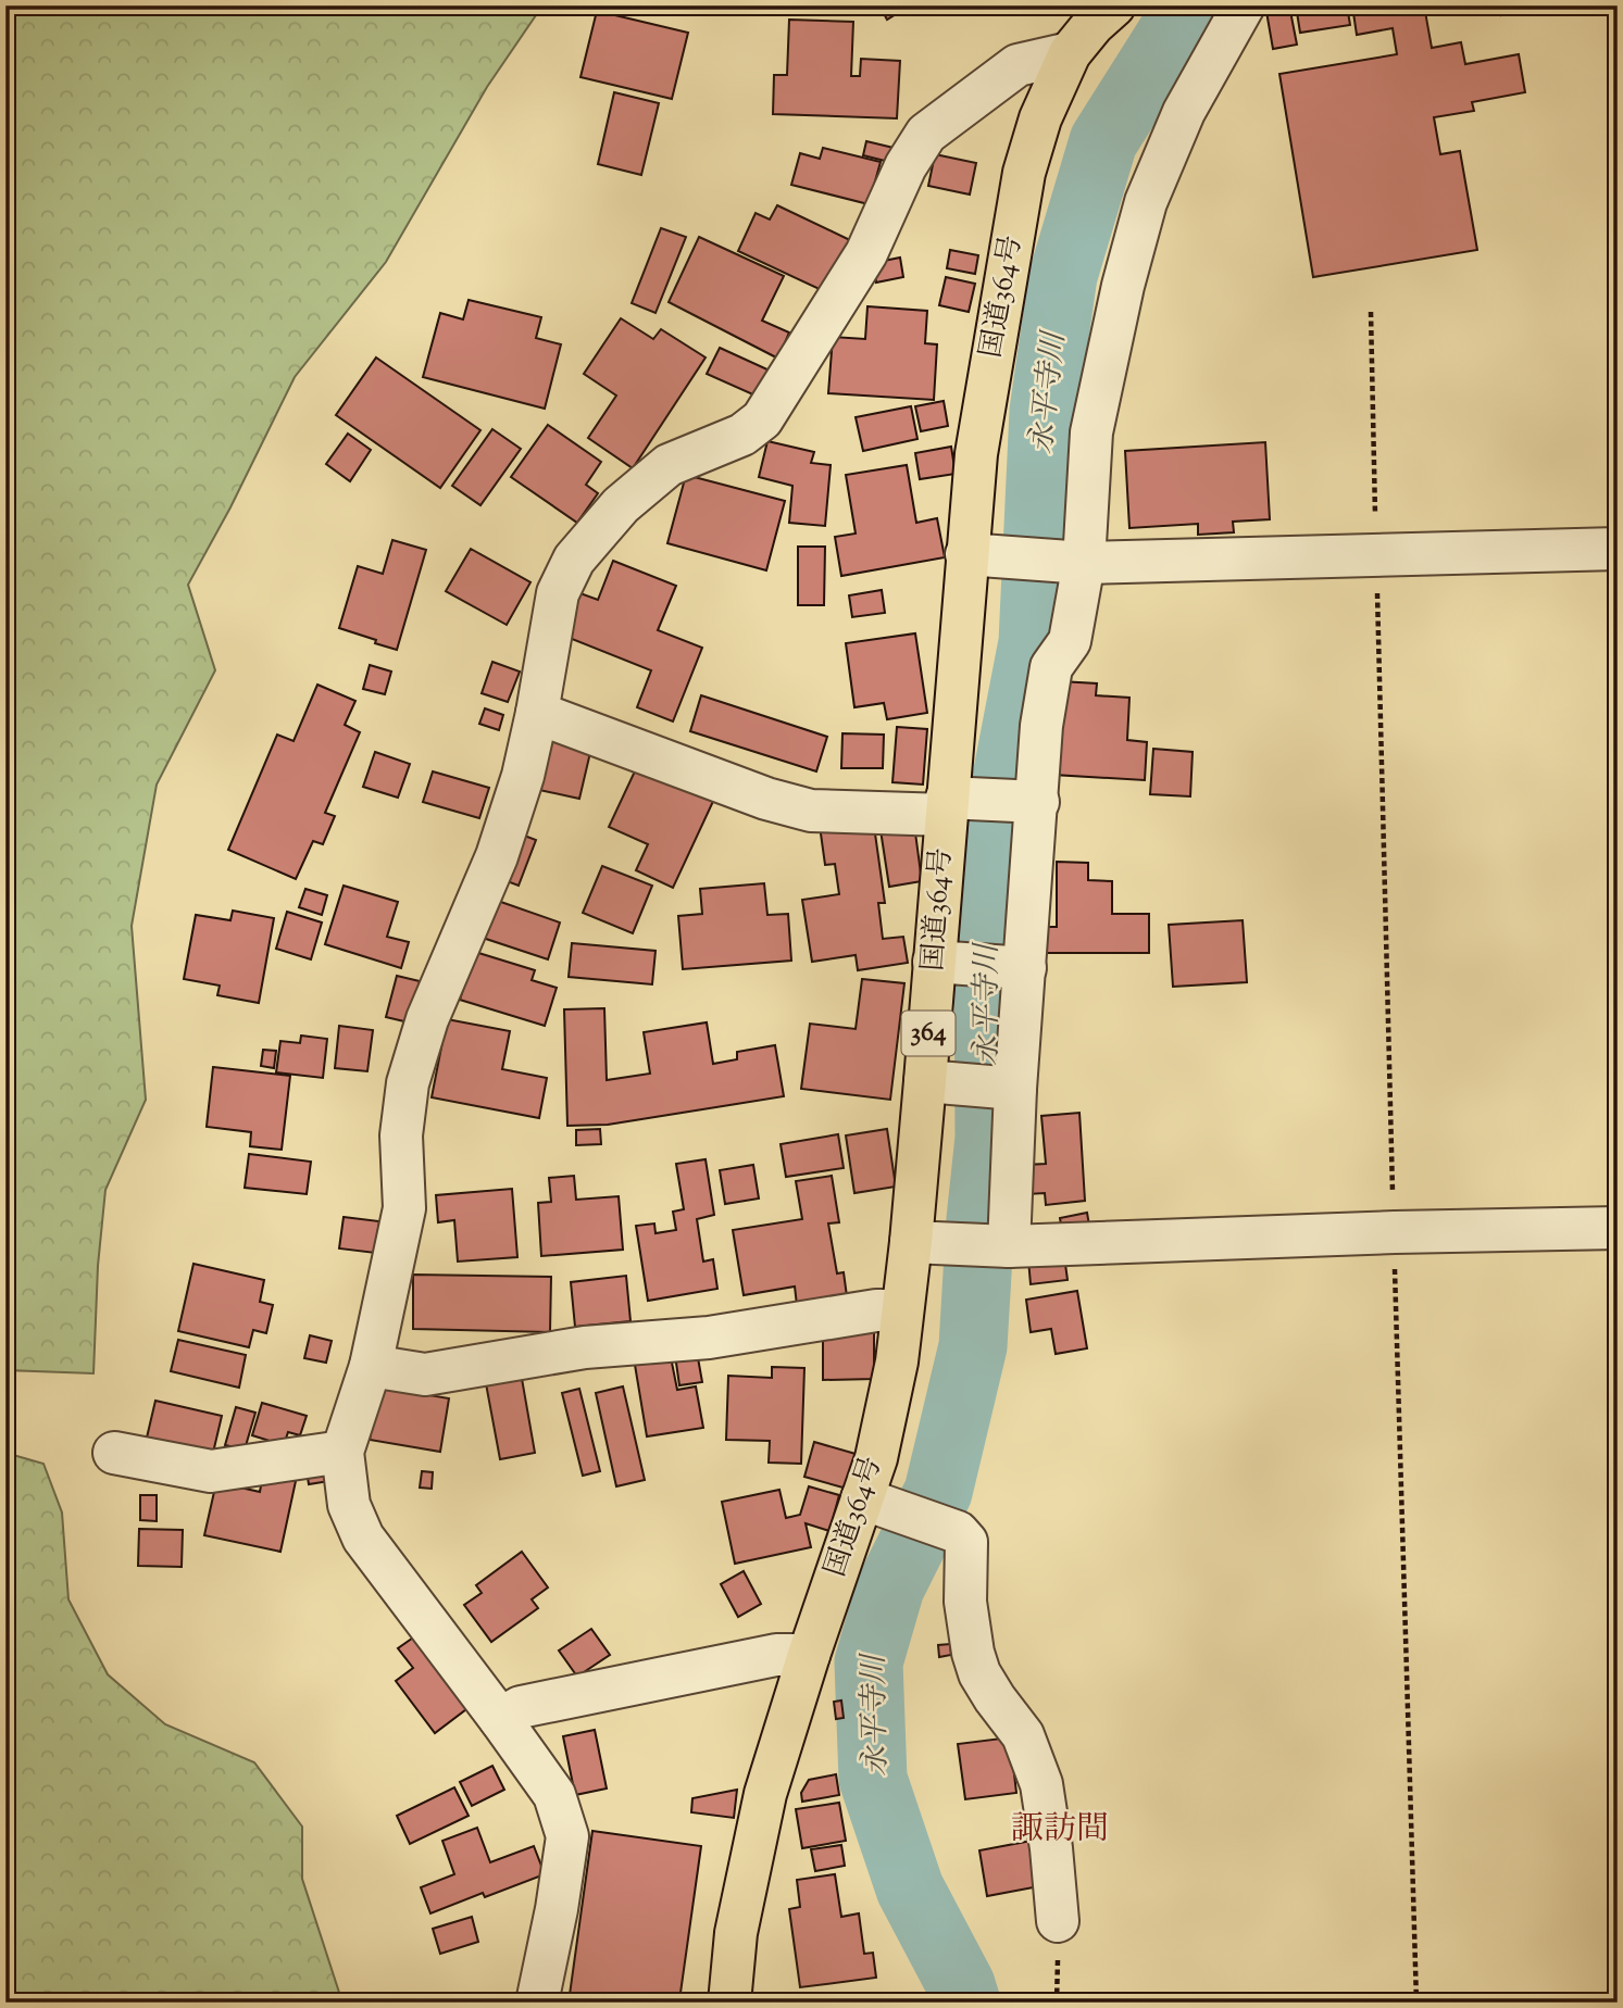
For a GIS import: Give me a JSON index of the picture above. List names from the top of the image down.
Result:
{
  "streets": {
    "highway": ["国道364号", "364"]
  },
  "districts": ["諏訪間"],
  "water": ["永平寺川"]
}
